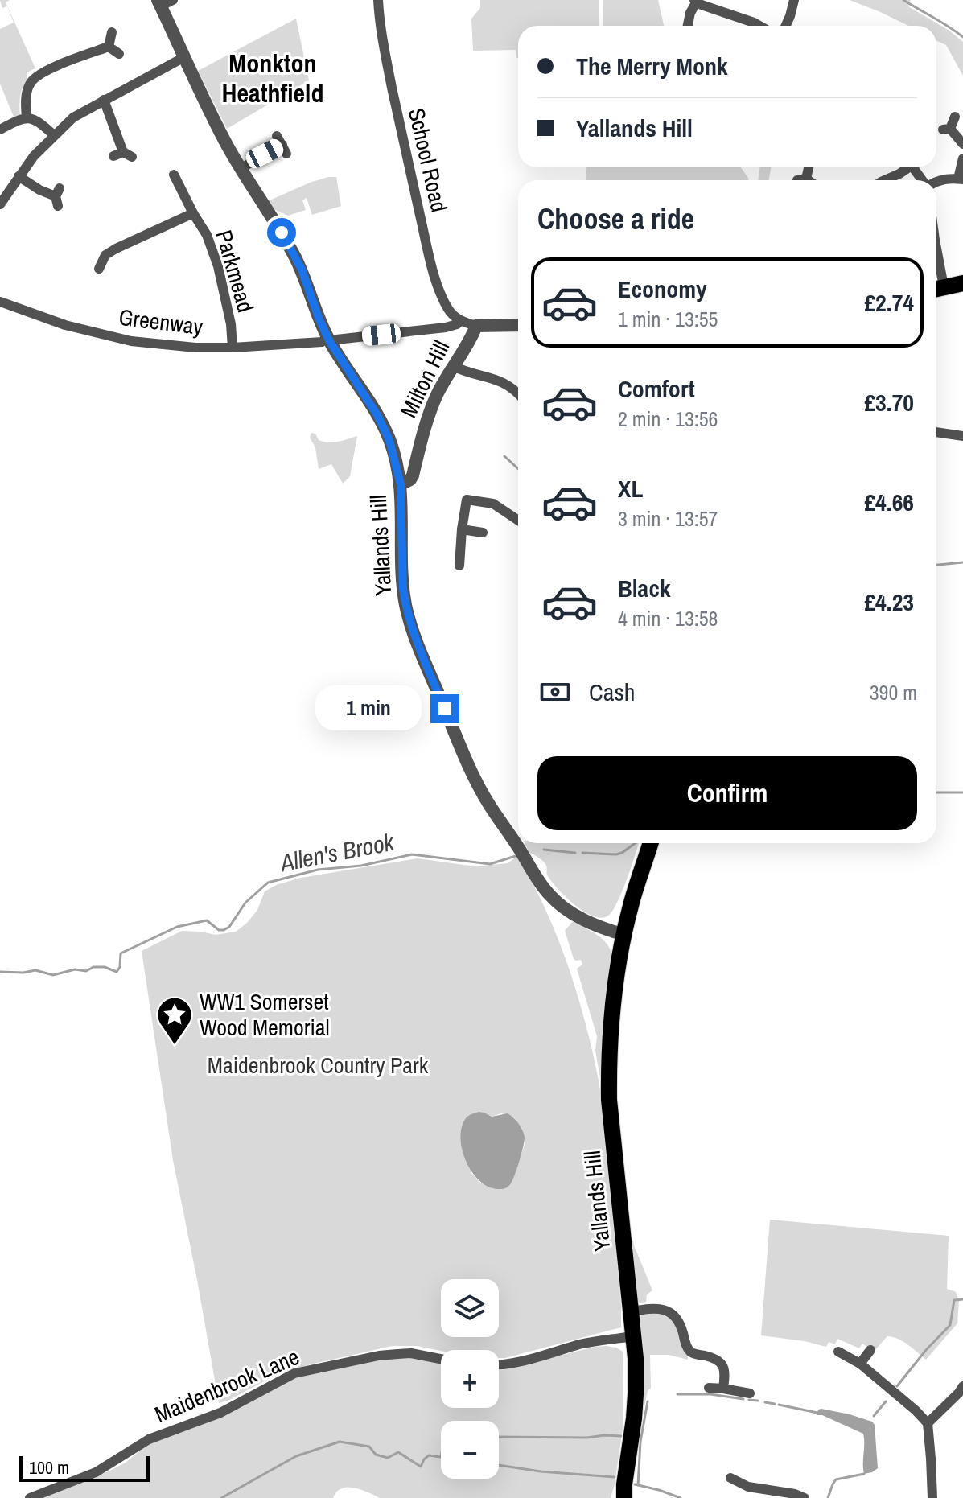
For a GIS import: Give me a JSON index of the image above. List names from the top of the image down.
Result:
{
  "streets": {
    "main road": ["Yallands Hill"],
    "street": [
      "School Road",
      "Parkmead",
      "Greenway",
      "Milton Hill",
      "Maidenbrook Lane"
    ]
  },
  "crossings": [
    ["School Road", "Milton Hill"],
    ["Parkmead", "Greenway"],
    ["Greenway", "Milton Hill"],
    ["Greenway", "Yallands Hill"],
    ["Milton Hill", "Yallands Hill"]
  ],
  "districts": ["Monkton Heathfield"],
  "water": ["Allen's Brook"],
  "parks": ["Maidenbrook Country Park"],
  "places": {
    "place": ["WW1 Somerset Wood Memorial"]
  },
  "scale_bar": "100 m",
  "page": {
    "banner": ["The Merry Monk", "Yallands Hill"],
    "heading": "Choose a ride",
    "list": [
      {
        "name": "Economy",
        "note": "1 min · 13:55",
        "value": "£2.74"
      },
      {
        "name": "Comfort",
        "note": "2 min · 13:56",
        "value": "£3.70"
      },
      {
        "name": "XL",
        "note": "3 min · 13:57",
        "value": "£4.66"
      },
      {
        "name": "Black",
        "note": "4 min · 13:58",
        "value": "£4.23"
      }
    ],
    "pay": ["Cash", "390 m"],
    "bubble": "1 min",
    "buttons": "Confirm",
    "map_buttons": ["+", "−"],
    "scale": "100 m"
  }
}
